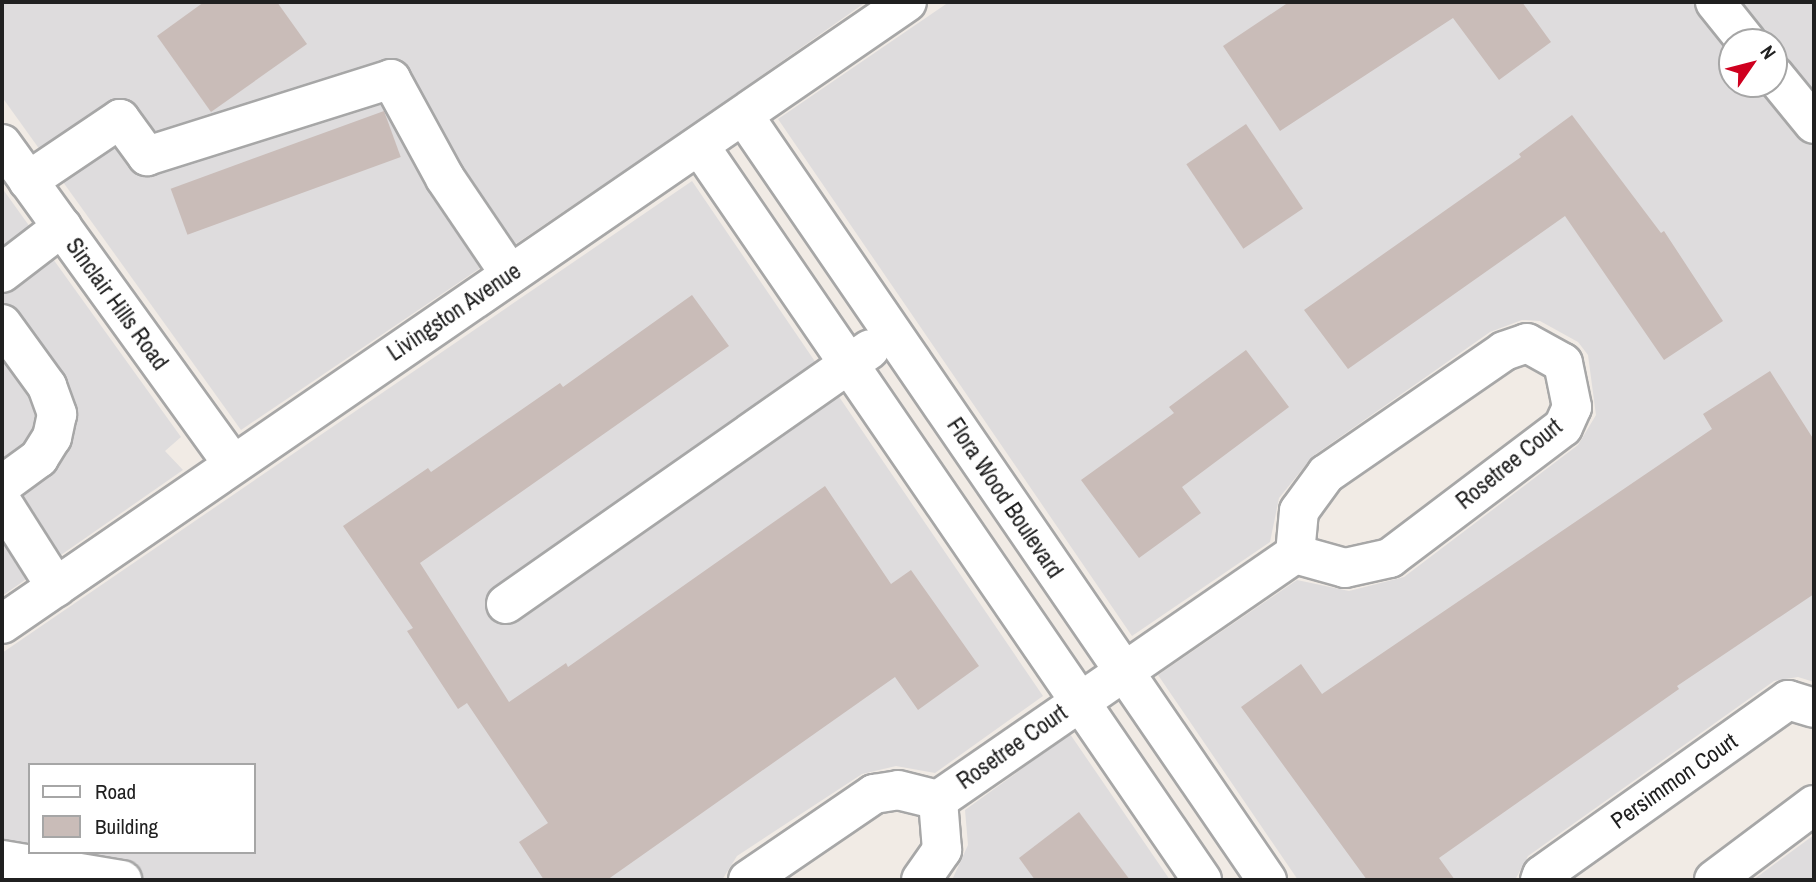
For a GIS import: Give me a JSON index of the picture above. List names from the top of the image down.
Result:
{
  "streets": {
    "street": [
      "Sinclair Hills Road",
      "Livingston Avenue",
      "Rosetree Court",
      "Flora Wood Boulevard",
      "Persimmon Court"
    ]
  },
  "crossings": [
    ["Sinclair Hills Road", "Livingston Avenue"],
    ["Livingston Avenue", "Flora Wood Boulevard"],
    ["Rosetree Court", "Flora Wood Boulevard"]
  ],
  "legend": ["Road", "Building"],
  "north": "top right"
}
